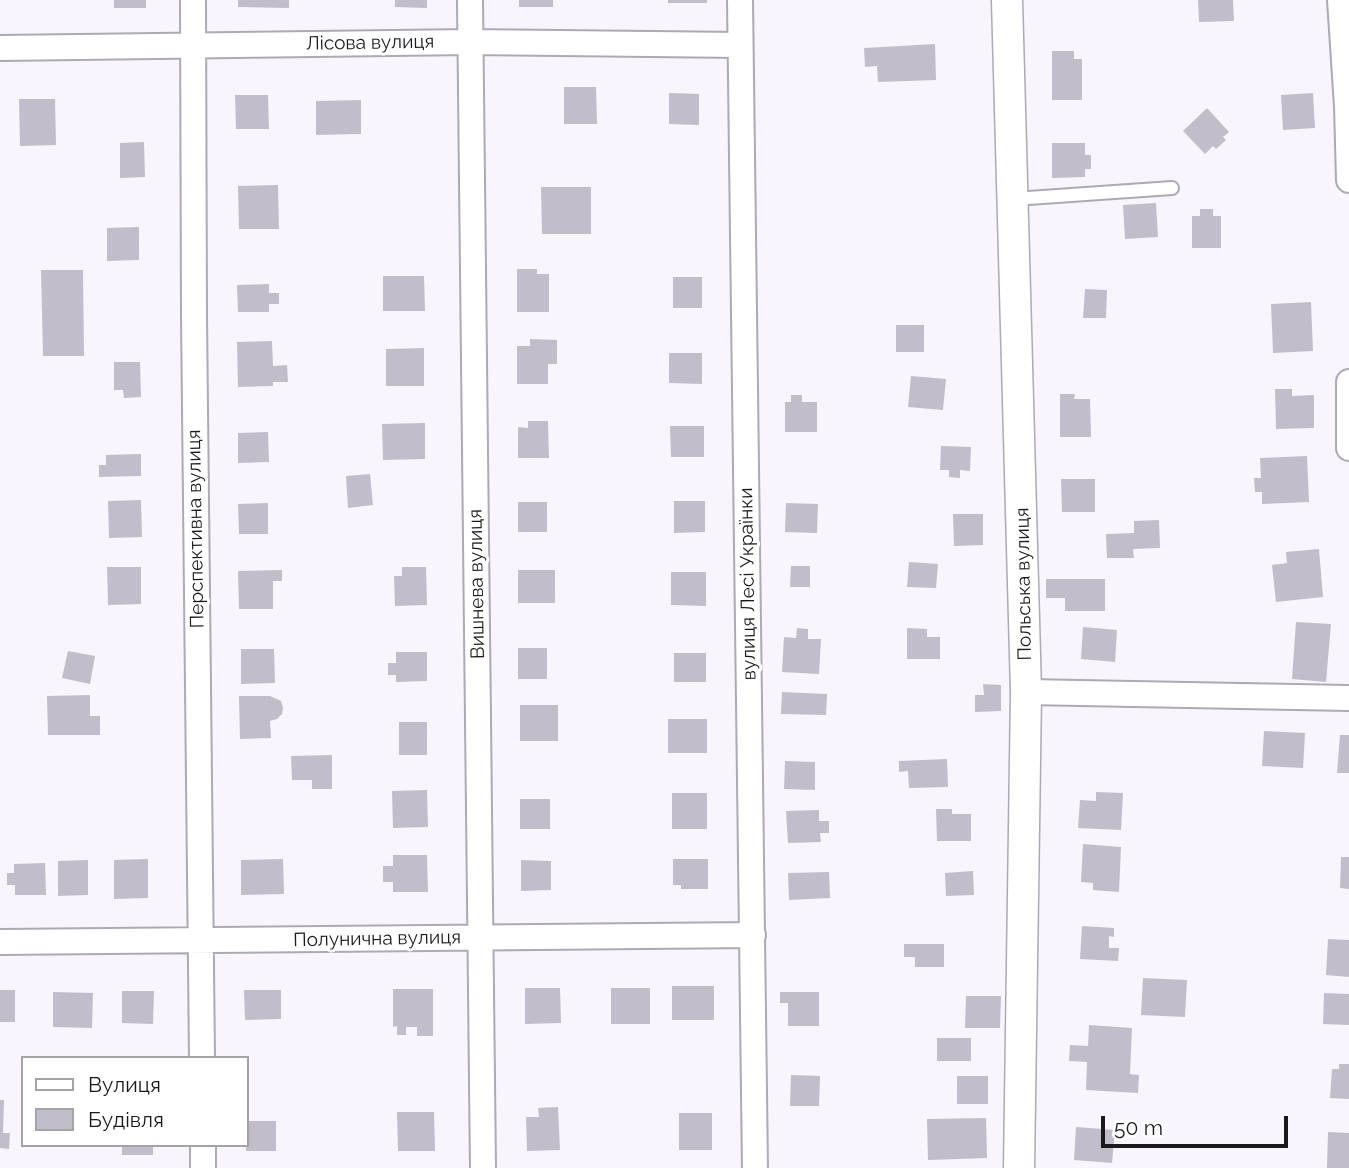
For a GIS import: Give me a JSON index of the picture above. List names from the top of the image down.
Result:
{
  "streets": {
    "street": [
      "Лісова вулиця",
      "Перспективна вулиця",
      "Вишнева вулиця",
      "вулиця Лесі Українки",
      "Польська вулиця",
      "Полунична вулиця"
    ]
  },
  "crossings": [
    ["Лісова вулиця", "Перспективна вулиця"],
    ["Лісова вулиця", "Вишнева вулиця"],
    ["Лісова вулиця", "вулиця Лесі Українки"],
    ["Перспективна вулиця", "Полунична вулиця"],
    ["Вишнева вулиця", "Полунична вулиця"],
    ["вулиця Лесі Українки", "Полунична вулиця"]
  ],
  "legend": ["Вулиця", "Будівля"],
  "scale_bar": "50 m"
}
